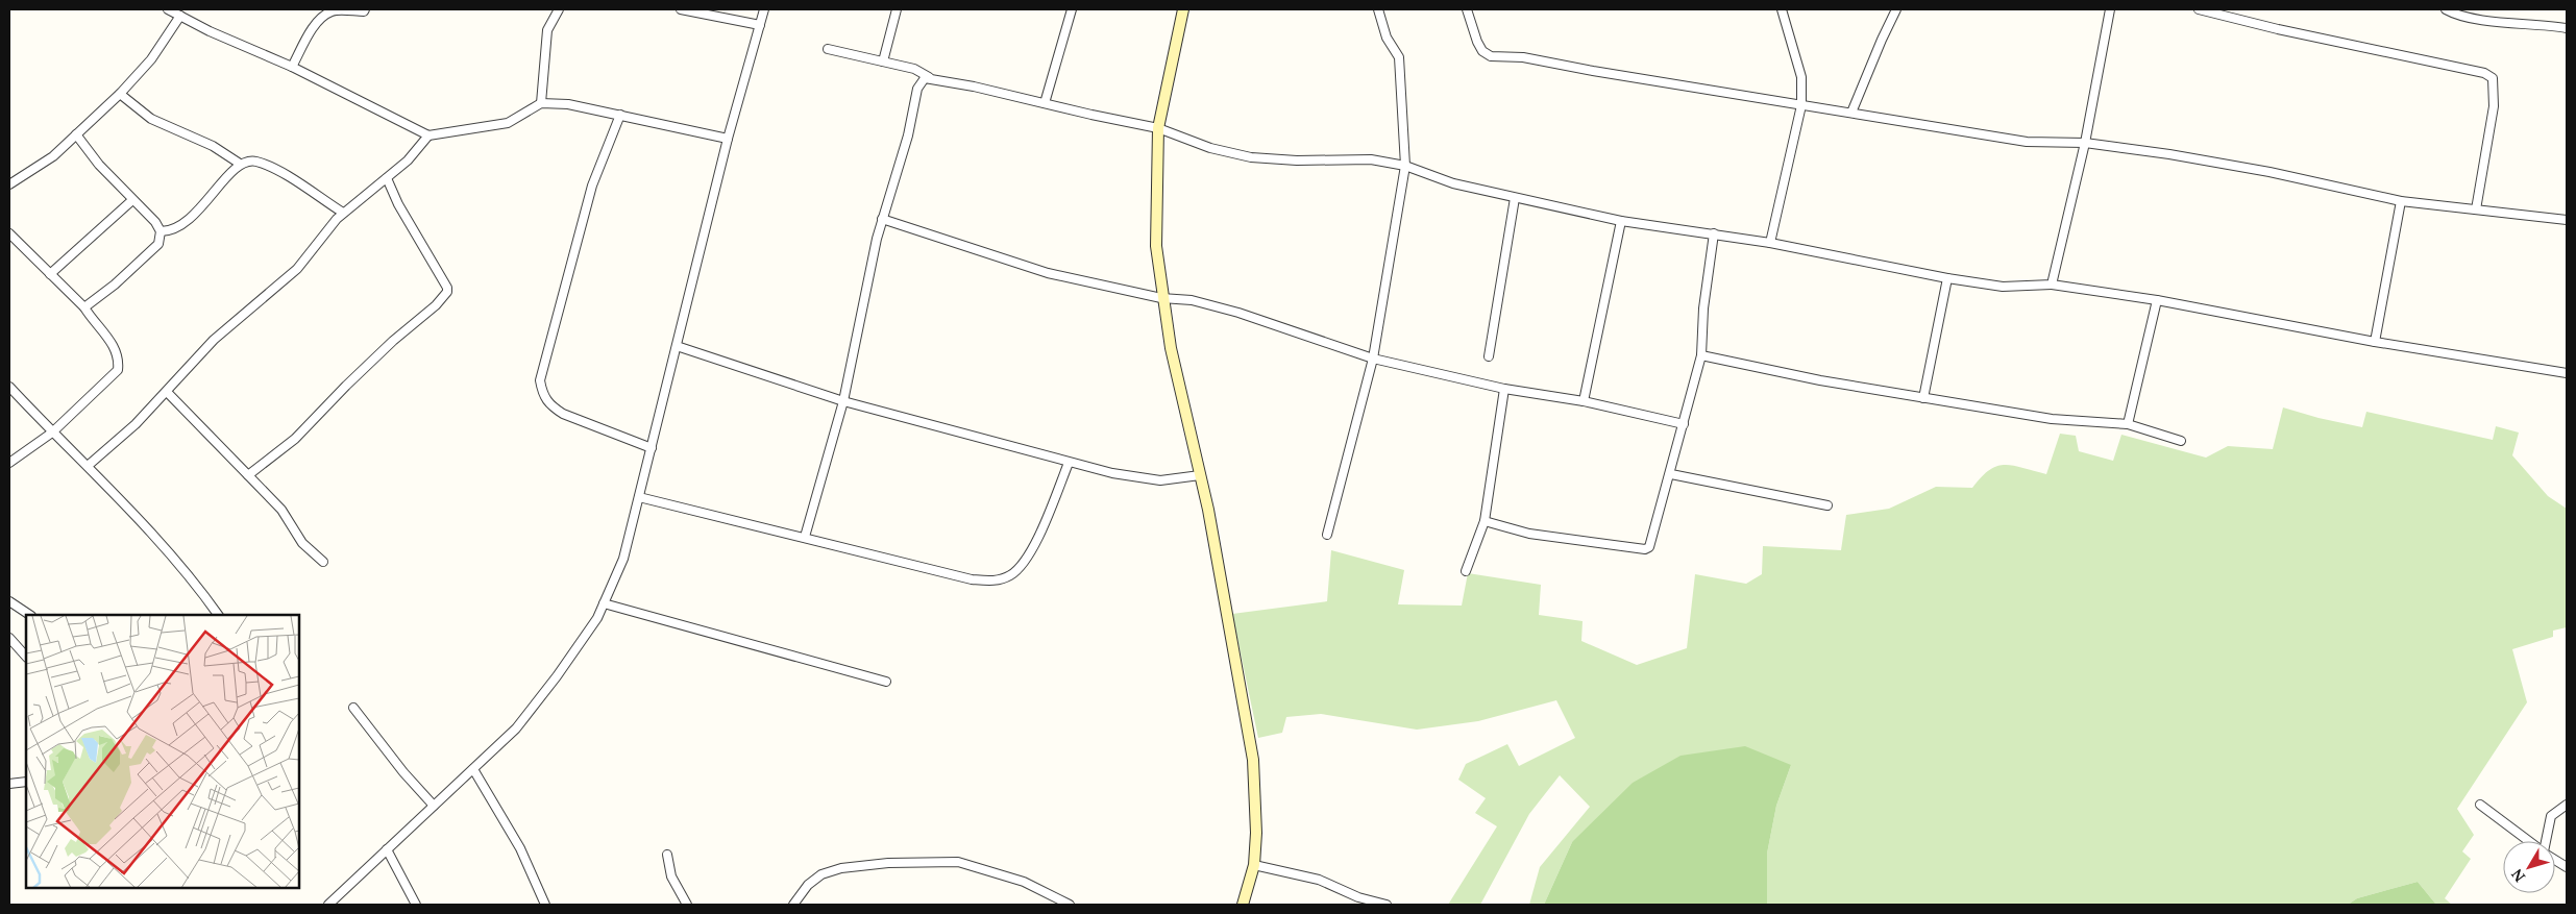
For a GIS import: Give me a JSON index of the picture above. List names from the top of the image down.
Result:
{
  "north": "bottom left"
}
